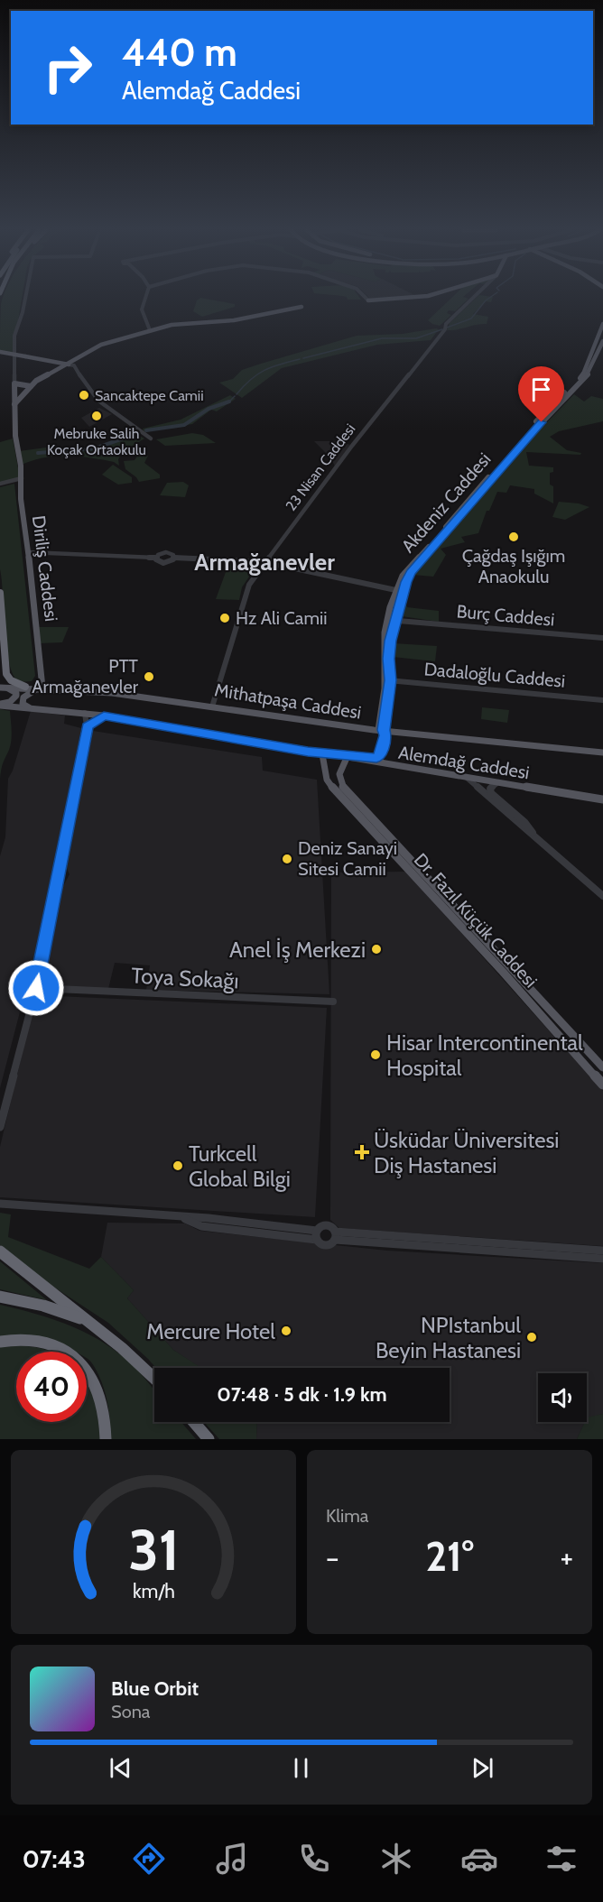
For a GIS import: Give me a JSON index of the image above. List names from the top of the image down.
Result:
{
  "streets": {
    "main road": [
      "Akdeniz Caddesi",
      "Diriliş Caddesi",
      "Mithatpaşa Caddesi",
      "Alemdağ Caddesi",
      "Dr. Fazıl Küçük Caddesi"
    ],
    "street": [
      "23 Nisan Caddesi",
      "Burç Caddesi",
      "Dadaloğlu Caddesi",
      "Toya Sokağı"
    ]
  },
  "crossings": [
    ["23 Nisan Caddesi", "Mithatpaşa Caddesi"],
    ["Akdeniz Caddesi", "Burç Caddesi"],
    ["Akdeniz Caddesi", "Dadaloğlu Caddesi"],
    ["Akdeniz Caddesi", "Mithatpaşa Caddesi"],
    ["Akdeniz Caddesi", "Alemdağ Caddesi"],
    ["Diriliş Caddesi", "Mithatpaşa Caddesi"],
    ["Alemdağ Caddesi", "Dr. Fazıl Küçük Caddesi"]
  ],
  "districts": ["Armağanevler"],
  "places": {
    "other": [
      "Sancaktepe Camii",
      "Mebruke Salih Koçak Ortaokulu",
      "Çağdaş Işığım Anaokulu",
      "Hz Ali Camii",
      "PTT Armağanevler",
      "Deniz Sanayi Sitesi Camii",
      "Anel İş Merkezi",
      "Hisar Intercontinental Hospital",
      "Turkcell Global Bilgi",
      "Mercure Hotel",
      "NPIstanbul Beyin Hastanesi"
    ],
    "health": ["Üsküdar Üniversitesi Diş Hastanesi"]
  },
  "page": {
    "turn": ["440 m", "Alemdağ Caddesi"],
    "limit": "40",
    "trip": "07:48 · 5 dk · 1.9 km",
    "tile": "Klima",
    "heat": ["−", "21°", "+"],
    "song": ["Blue Orbit", "Sona"],
    "tabs": "07:43",
    "gauge": ["31", "km/h"]
  }
}
